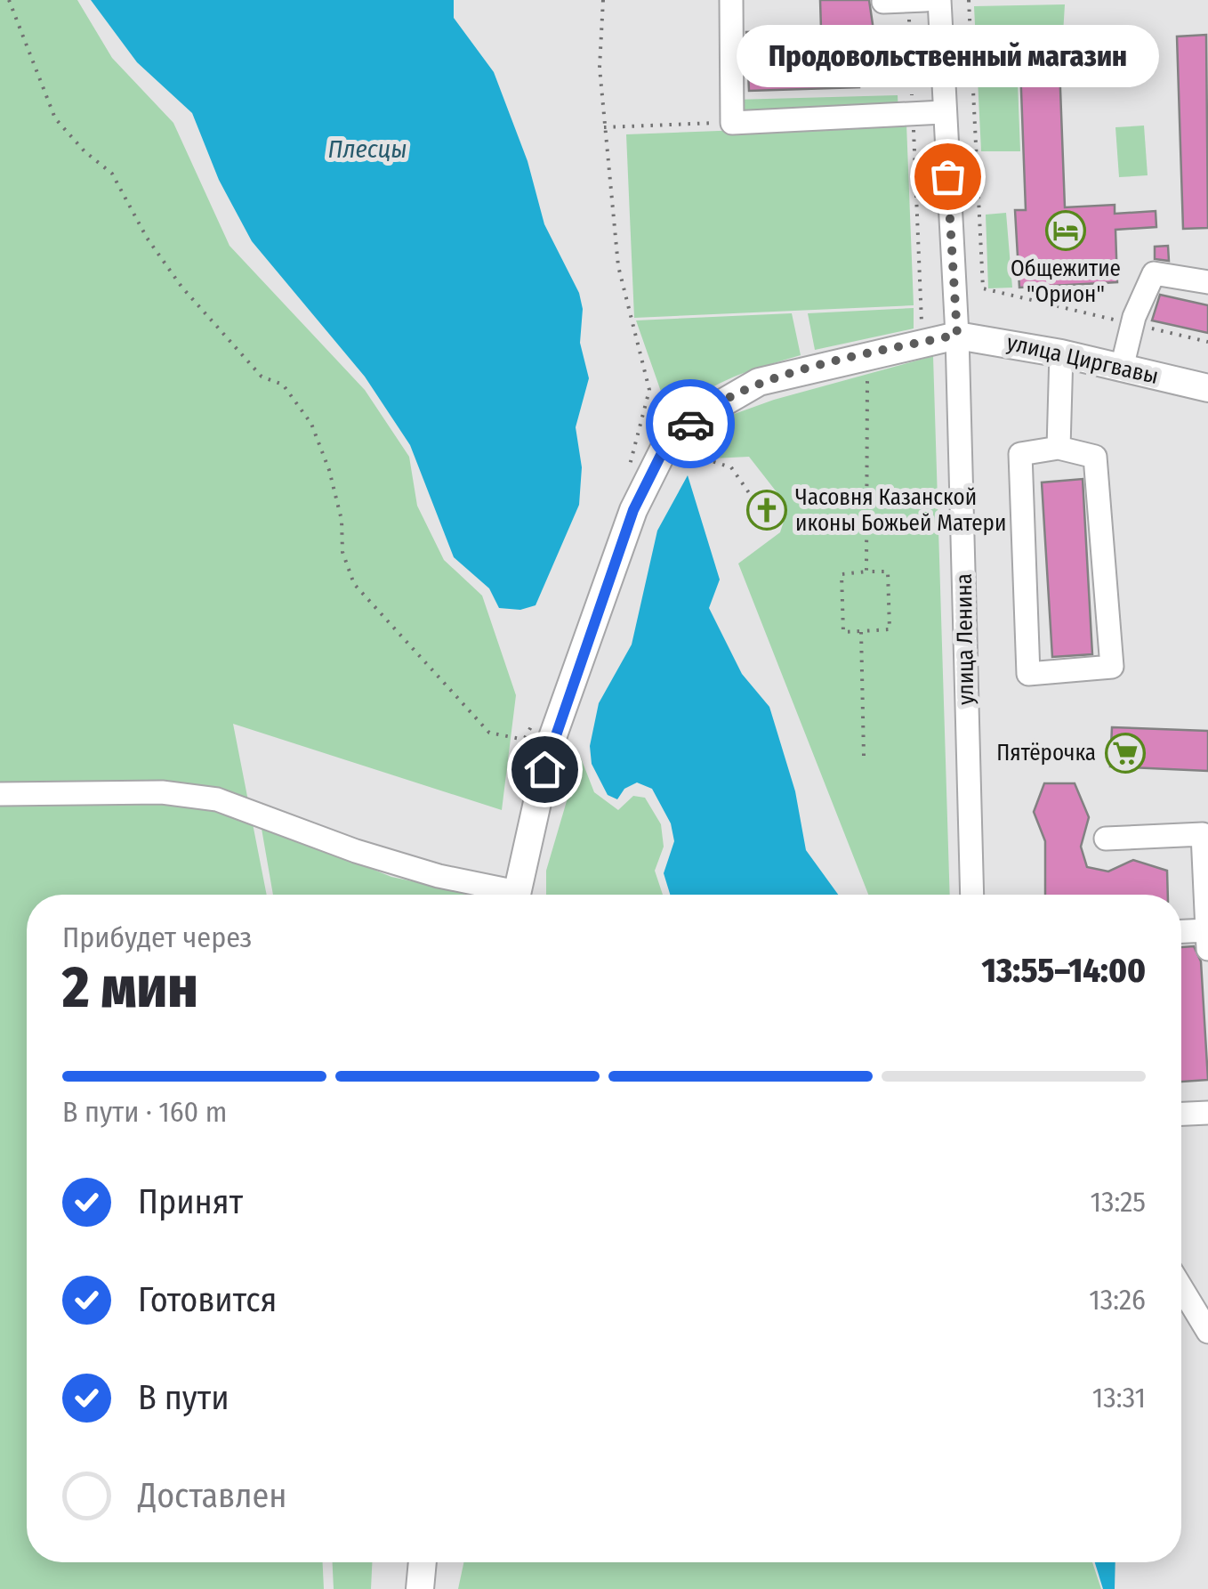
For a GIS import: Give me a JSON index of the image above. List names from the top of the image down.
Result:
{
  "streets": {
    "main road": ["улица Циргвавы"],
    "street": ["улица Ленина"]
  },
  "crossings": [
    ["улица Циргвавы", "улица Ленина"]
  ],
  "water": ["Плесцы"],
  "places": {
    "other": ["Продовольственный магазин"],
    "hotel": ["Общежитие \"Орион\""],
    "church": ["Часовня Казанской иконы Божьей Матери"],
    "supermarket": ["Пятёрочка"]
  },
  "page": {
    "bubble": "Продовольственный магазин",
    "heading": ["2 мин", "Прибудет через", "13:55–14:00"],
    "bar": "В пути · 160 m",
    "list": [
      ["Принят", "13:25"],
      ["Готовится", "13:26"],
      ["В пути", "13:31"],
      "Доставлен"
    ]
  }
}
